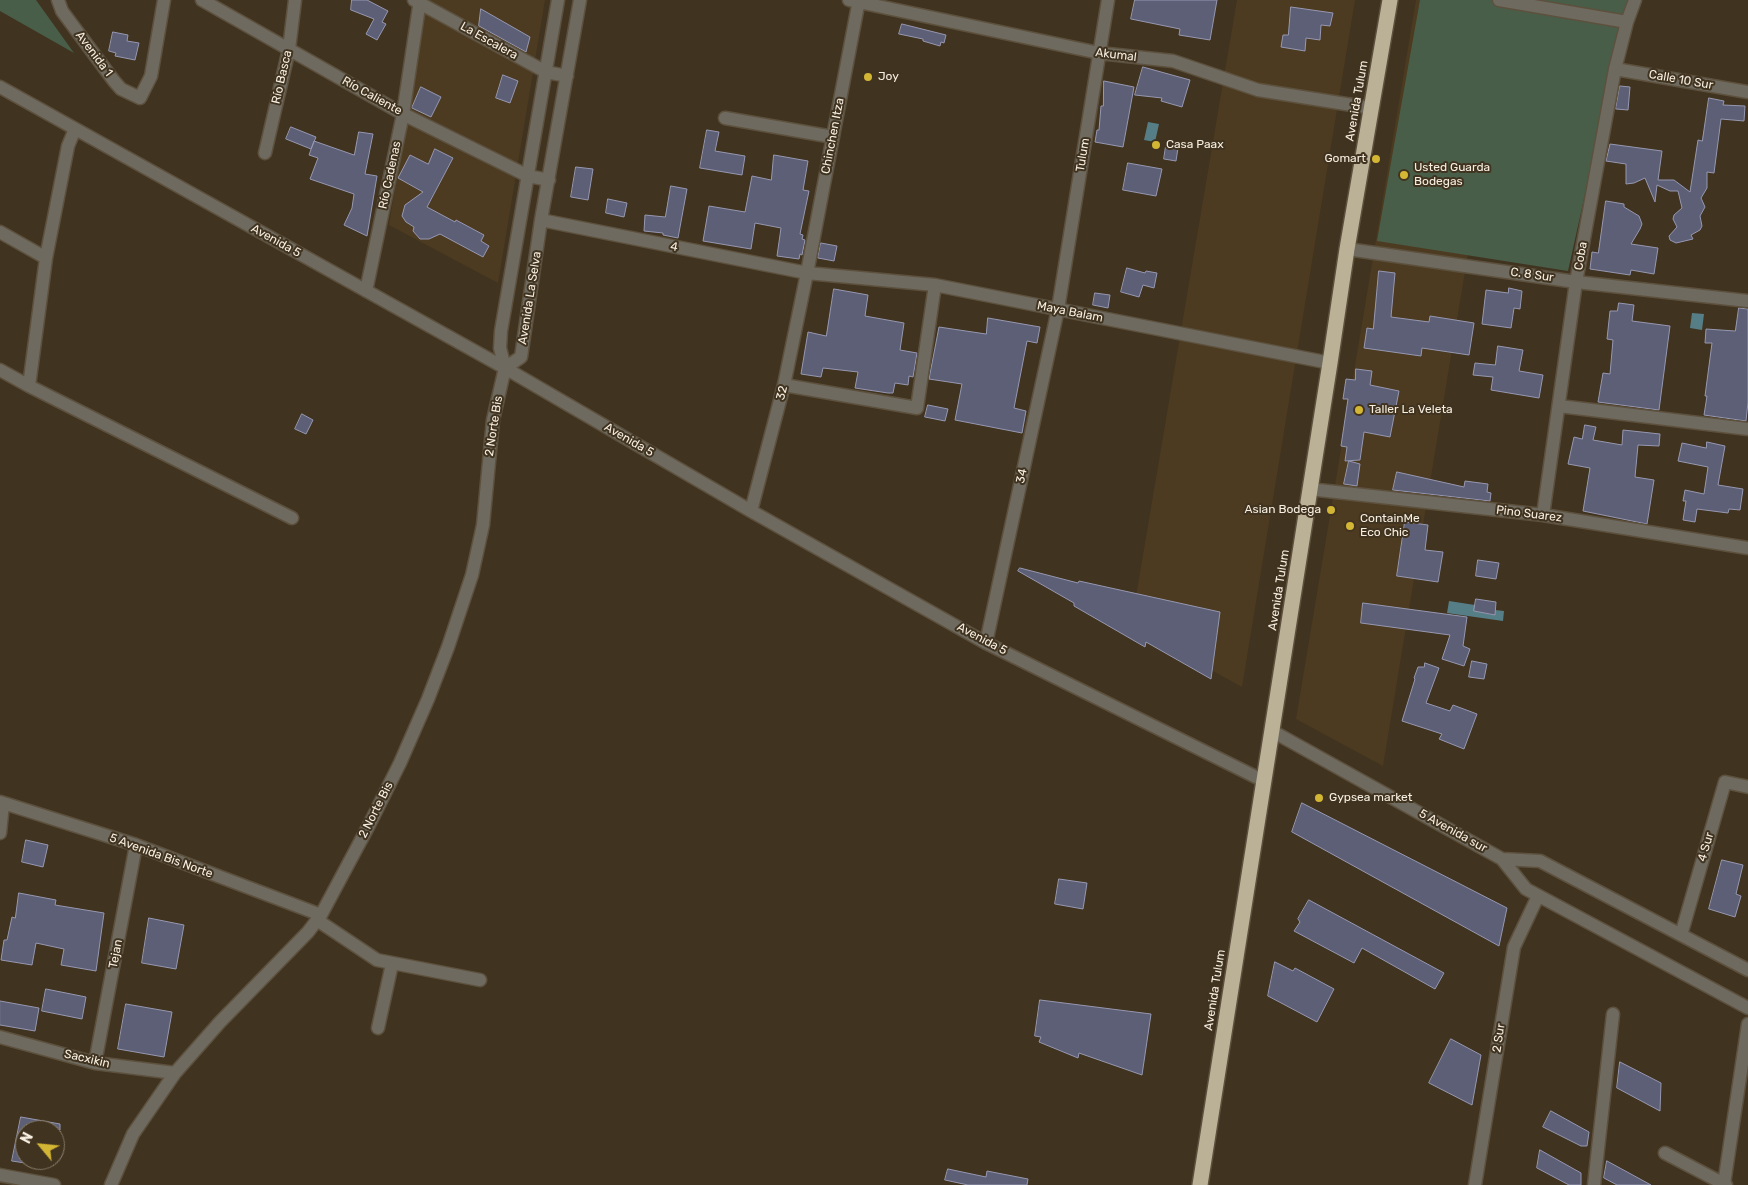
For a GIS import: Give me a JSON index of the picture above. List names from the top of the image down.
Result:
{
  "streets": {
    "highway": ["Avenida Tulum"],
    "street": [
      "La Escalera",
      "Avenida 1",
      "Akumal",
      "Río Basca",
      "Calle 10 Sur",
      "Río Caliente",
      "Chinchen Itza",
      "Tulum",
      "Río Cadenas",
      "Avenida 5",
      "4",
      "Coba",
      "C. 8 Sur",
      "Avenida La Selva",
      "Maya Balam",
      "32",
      "2 Norte Bis",
      "34",
      "Pino Suarez",
      "5 Avenida sur",
      "4 Sur",
      "5 Avenida Bis Norte",
      "Tejan",
      "2 Sur",
      "Sacxikin"
    ]
  },
  "crossings": [
    ["La Escalera", "Río Cadenas"],
    ["La Escalera", "Avenida La Selva"],
    ["Akumal", "Avenida Tulum"],
    ["Akumal", "Chinchen Itza"],
    ["Akumal", "Tulum"],
    ["Río Basca", "Río Caliente"],
    ["Calle 10 Sur", "Coba"],
    ["Río Caliente", "Río Cadenas"],
    ["Río Caliente", "Avenida La Selva"],
    ["Avenida Tulum", "Avenida 5"],
    ["Avenida Tulum", "C. 8 Sur"],
    ["Avenida Tulum", "Maya Balam"],
    ["Avenida Tulum", "Pino Suarez"],
    ["Avenida Tulum", "5 Avenida sur"],
    ["Chinchen Itza", "4"],
    ["Chinchen Itza", "Maya Balam"],
    ["Chinchen Itza", "32"],
    ["Tulum", "Maya Balam"],
    ["Tulum", "34"],
    ["Río Cadenas", "Avenida 5"],
    ["Avenida 5", "Avenida La Selva"],
    ["Avenida 5", "32"],
    ["Avenida 5", "2 Norte Bis"],
    ["Avenida 5", "34"],
    ["4", "Avenida La Selva"],
    ["4", "Maya Balam"],
    ["4", "32"],
    ["Coba", "C. 8 Sur"],
    ["Coba", "Pino Suarez"],
    ["Avenida La Selva", "2 Norte Bis"],
    ["Maya Balam", "32"],
    ["Maya Balam", "34"],
    ["2 Norte Bis", "5 Avenida Bis Norte"],
    ["2 Norte Bis", "Sacxikin"],
    ["5 Avenida Bis Norte", "Tejan"],
    ["Tejan", "Sacxikin"]
  ],
  "places": [
    "Joy",
    "Casa Paax",
    "Gomart",
    "Usted Guarda Bodegas",
    "Taller La Veleta",
    "Asian Bodega",
    "ContainMe Eco Chic",
    "Gypsea market"
  ],
  "north": "top left"
}
